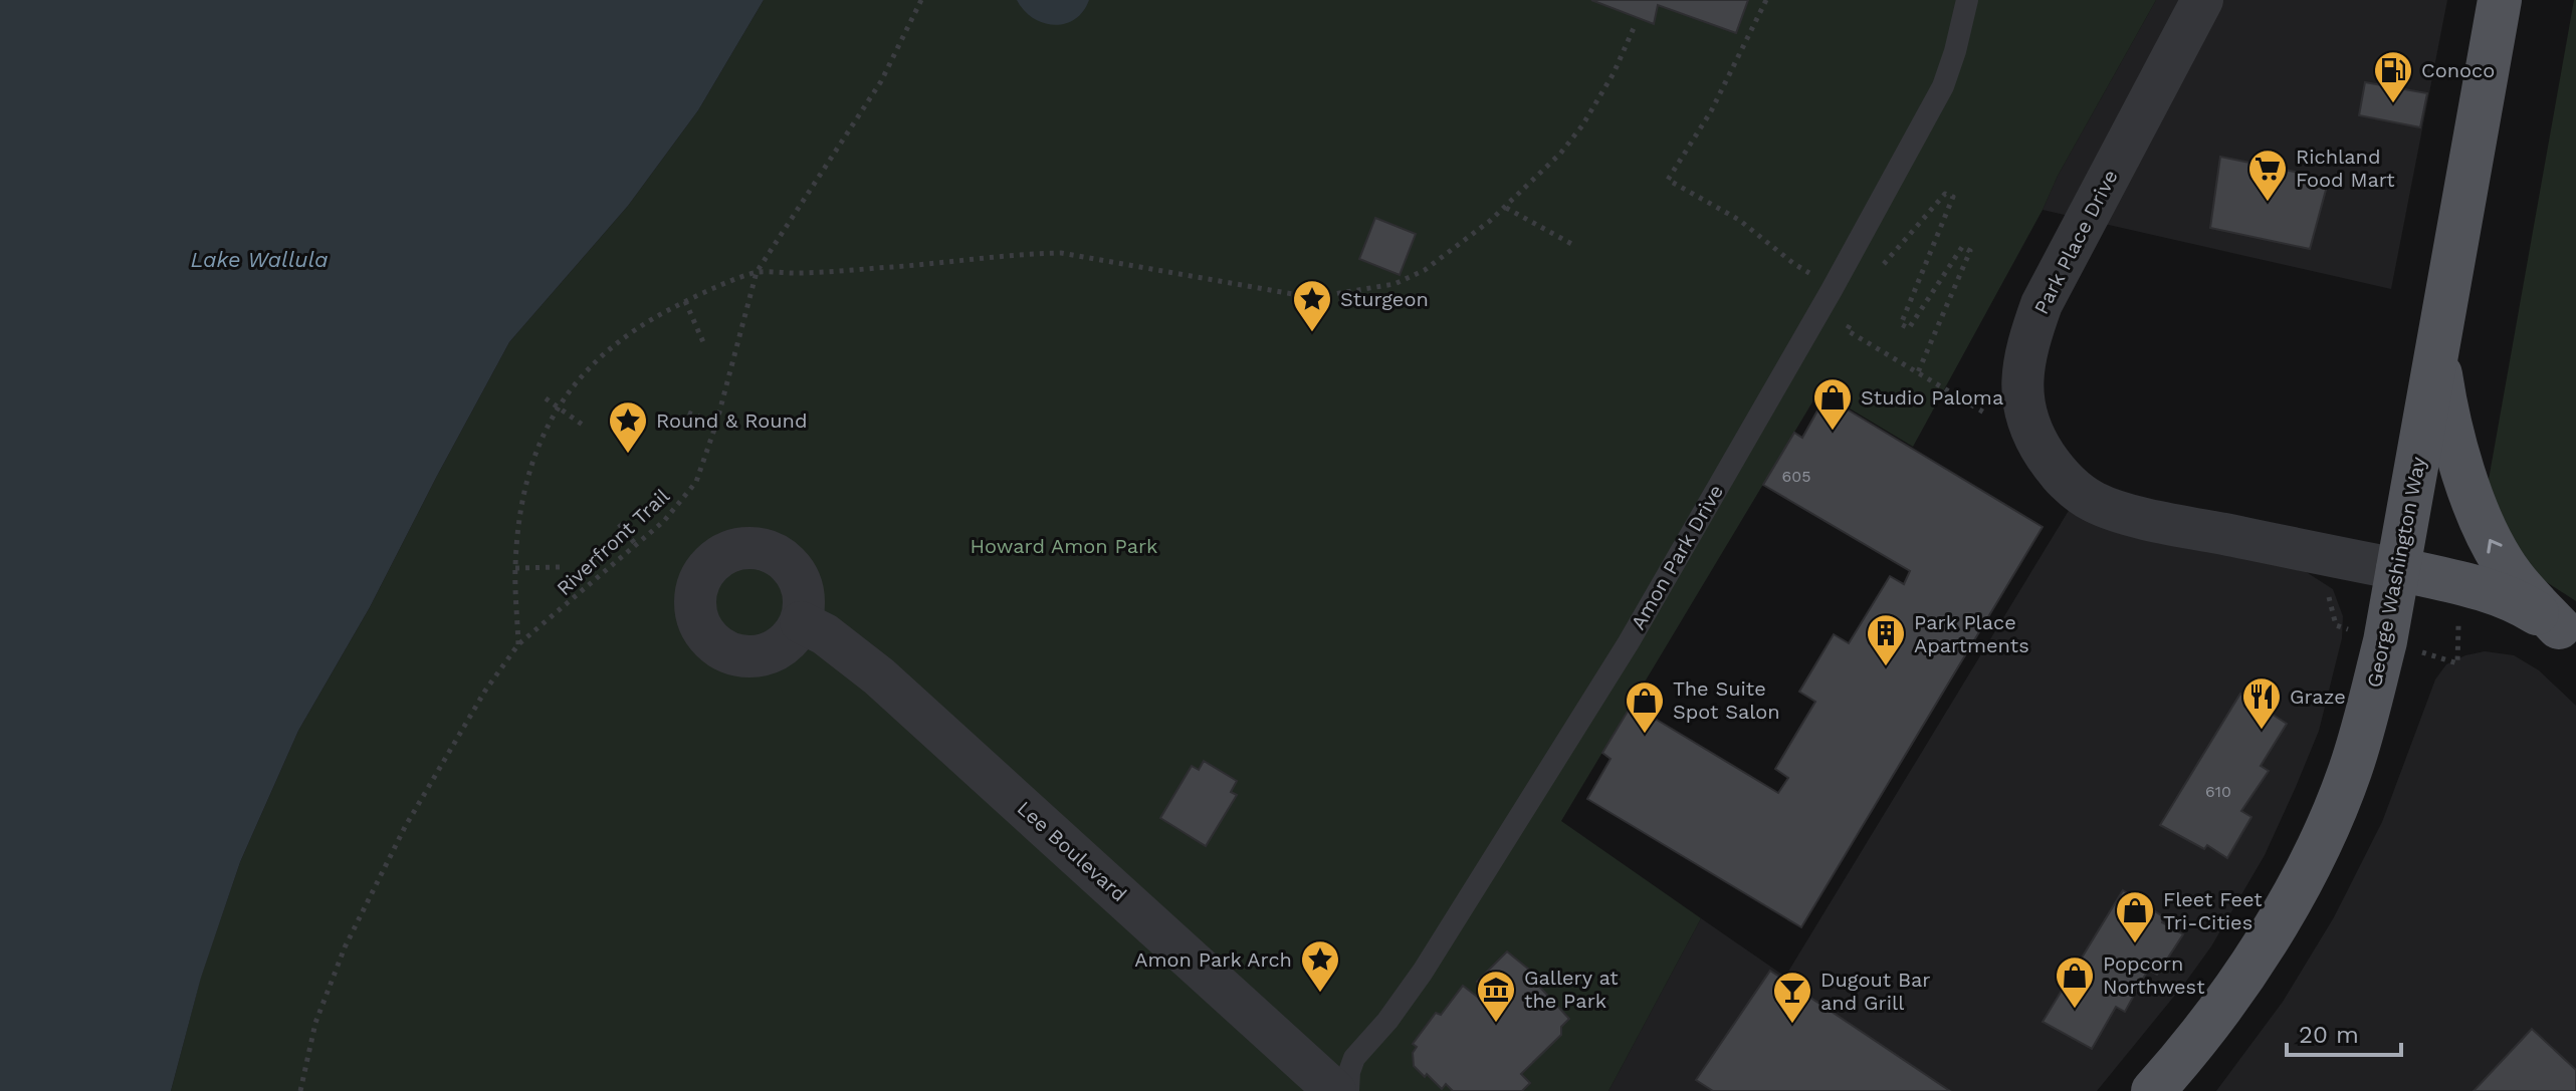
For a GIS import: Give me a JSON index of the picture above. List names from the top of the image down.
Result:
{
  "streets": {
    "main road": ["George Washington Way"],
    "street": ["Park Place Drive", "Lee Boulevard"],
    "lane": ["Amon Park Drive"],
    "path": ["Riverfront Trail"]
  },
  "crossings": [
    ["Park Place Drive", "George Washington Way"]
  ],
  "water": ["Lake Wallula"],
  "parks": ["Howard Amon Park"],
  "places": {
    "fuel station": ["Conoco"],
    "supermarket": ["Richland Food Mart"],
    "place": ["Sturgeon", "Round & Round", "Amon Park Arch"],
    "shop": [
      "Studio Paloma",
      "The Suite Spot Salon",
      "Fleet Feet Tri-Cities",
      "Popcorn Northwest"
    ],
    "building": ["Park Place Apartments"],
    "restaurant": ["Graze"],
    "museum": ["Gallery at the Park"],
    "bar": ["Dugout Bar and Grill"]
  },
  "house_numbers": ["605", "610"],
  "scale_bar": "20 m"
}
